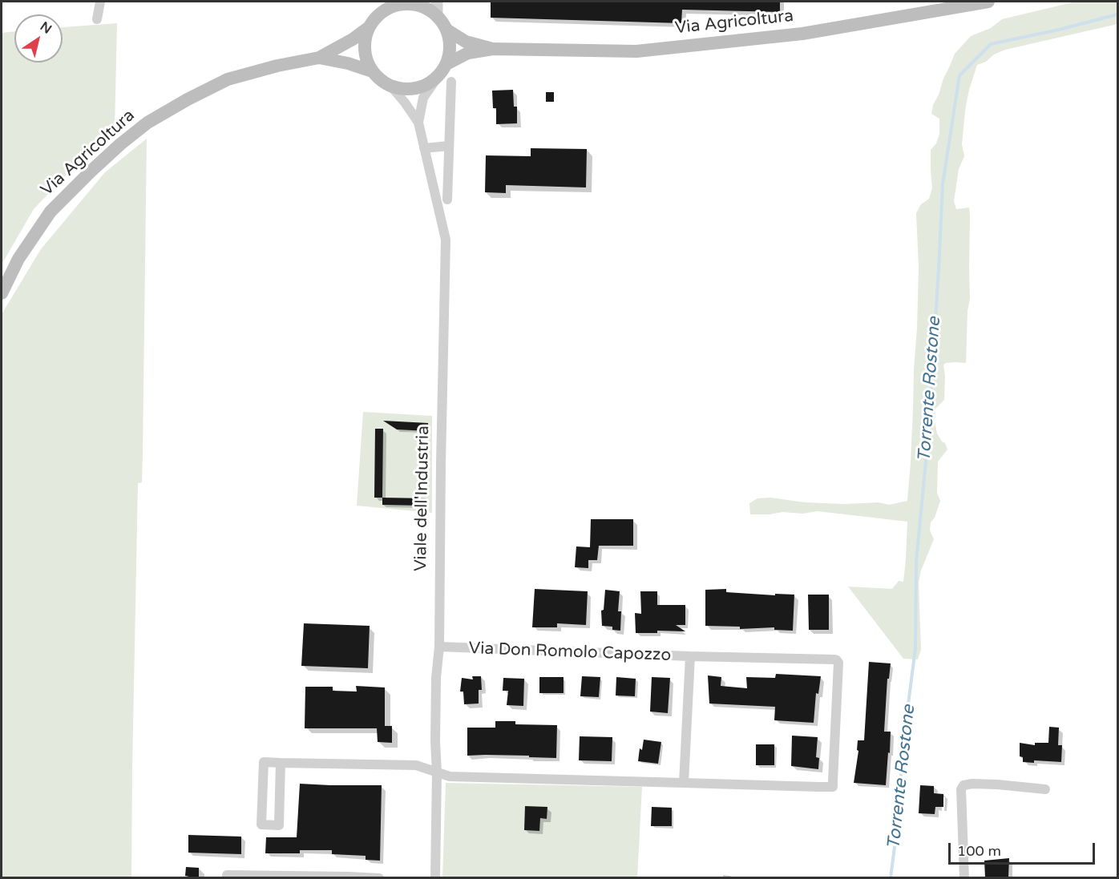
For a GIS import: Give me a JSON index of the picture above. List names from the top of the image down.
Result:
{
  "streets": {
    "main road": ["Via Agricoltura", "Viale dell'Industria"],
    "street": ["Via Don Romolo Capozzo"]
  },
  "crossings": [
    ["Via Agricoltura", "Viale dell'Industria"],
    ["Viale dell'Industria", "Via Don Romolo Capozzo"]
  ],
  "water": ["Torrente Rostone"],
  "scale_bar": "100 m",
  "north": "top right"
}
